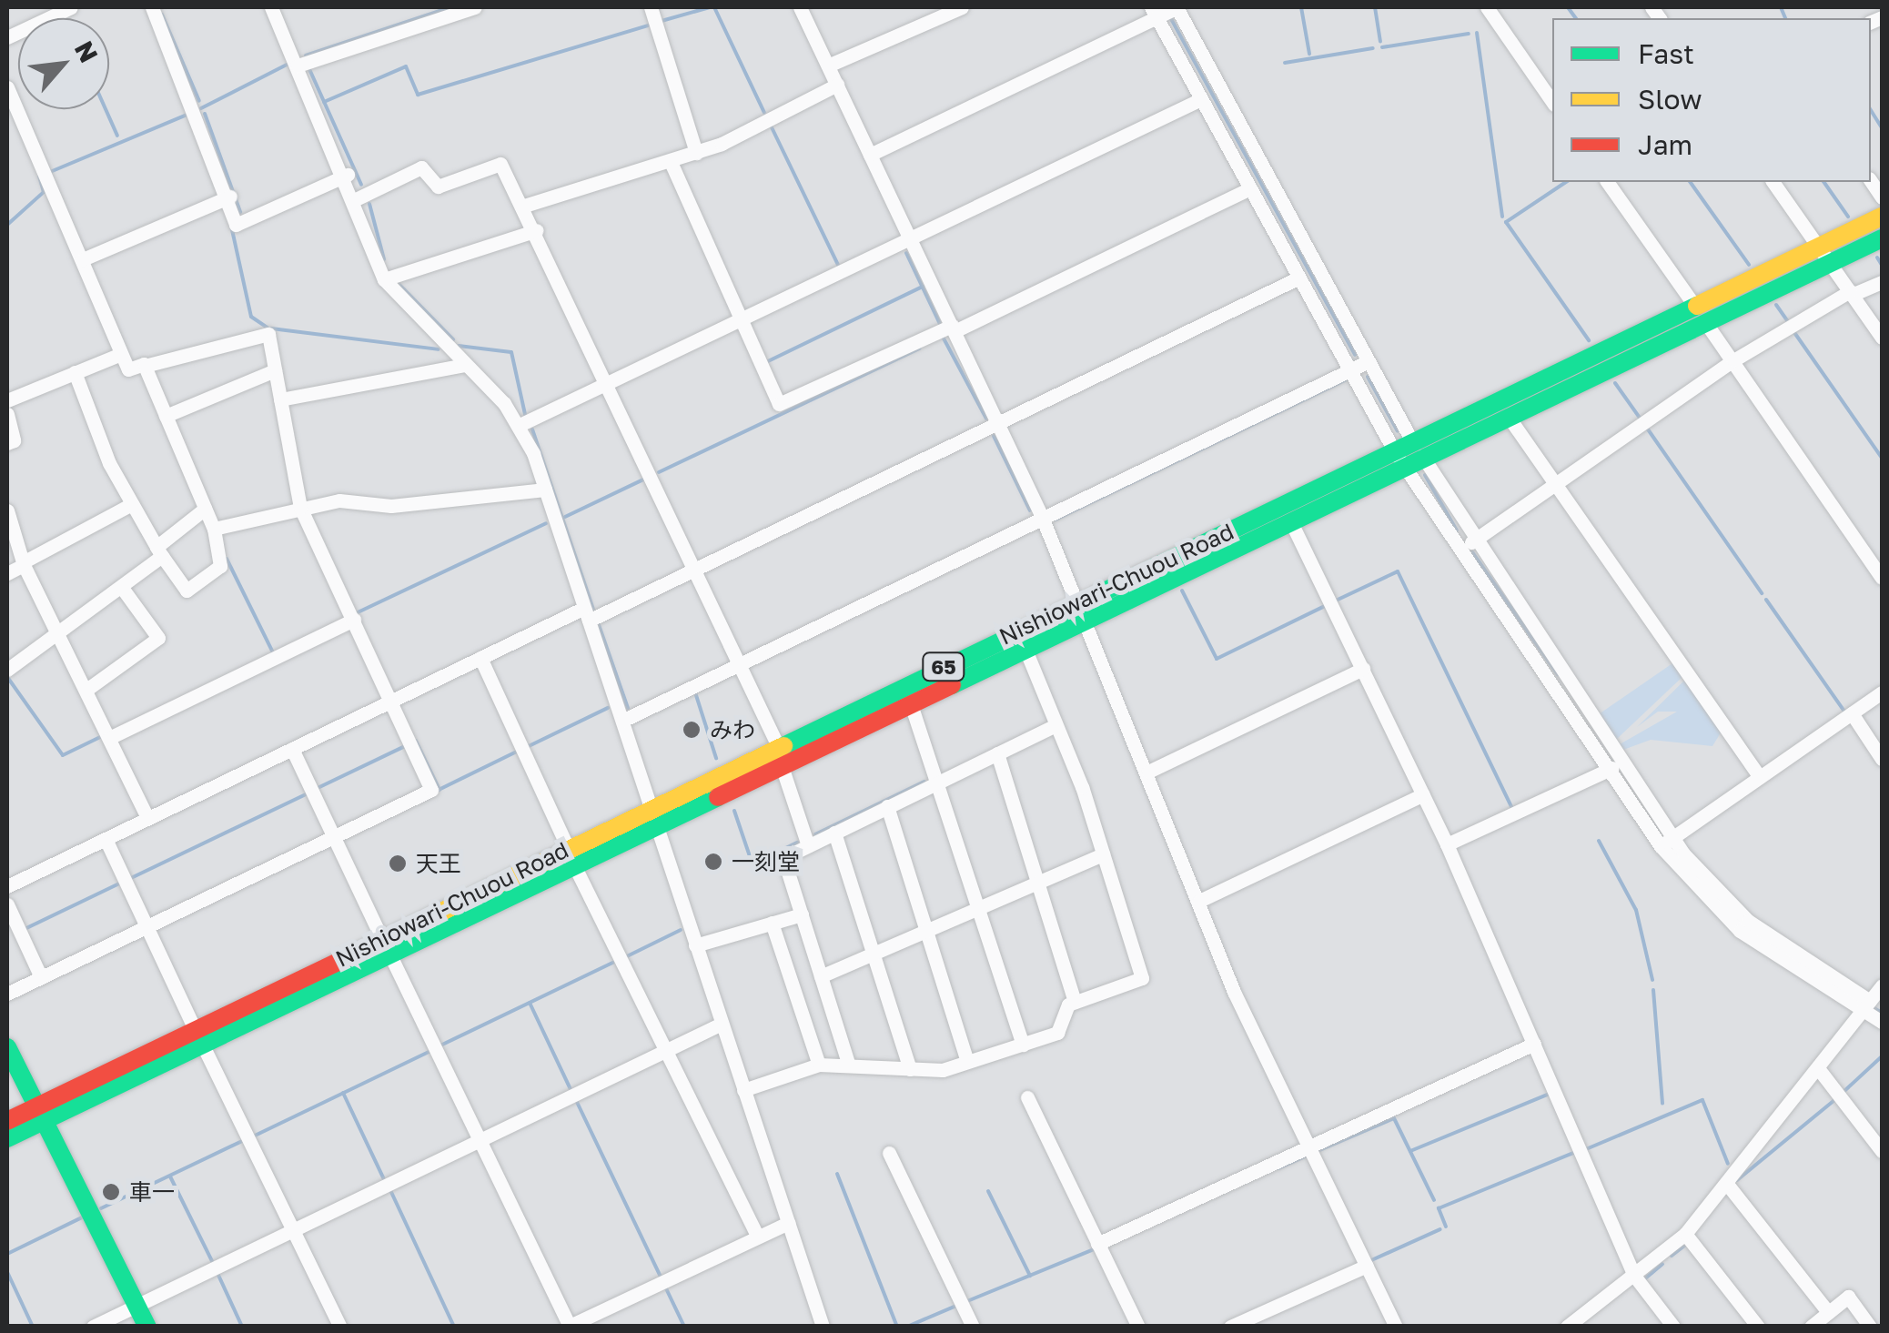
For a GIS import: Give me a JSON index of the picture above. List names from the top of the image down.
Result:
{
  "streets": {
    "main road": ["Nishiowari-Chuou Road", "65"]
  },
  "places": [
    "みわ",
    "一刻堂",
    "天王",
    "車一"
  ],
  "legend": ["Fast", "Slow", "Jam"],
  "north": "top right"
}
